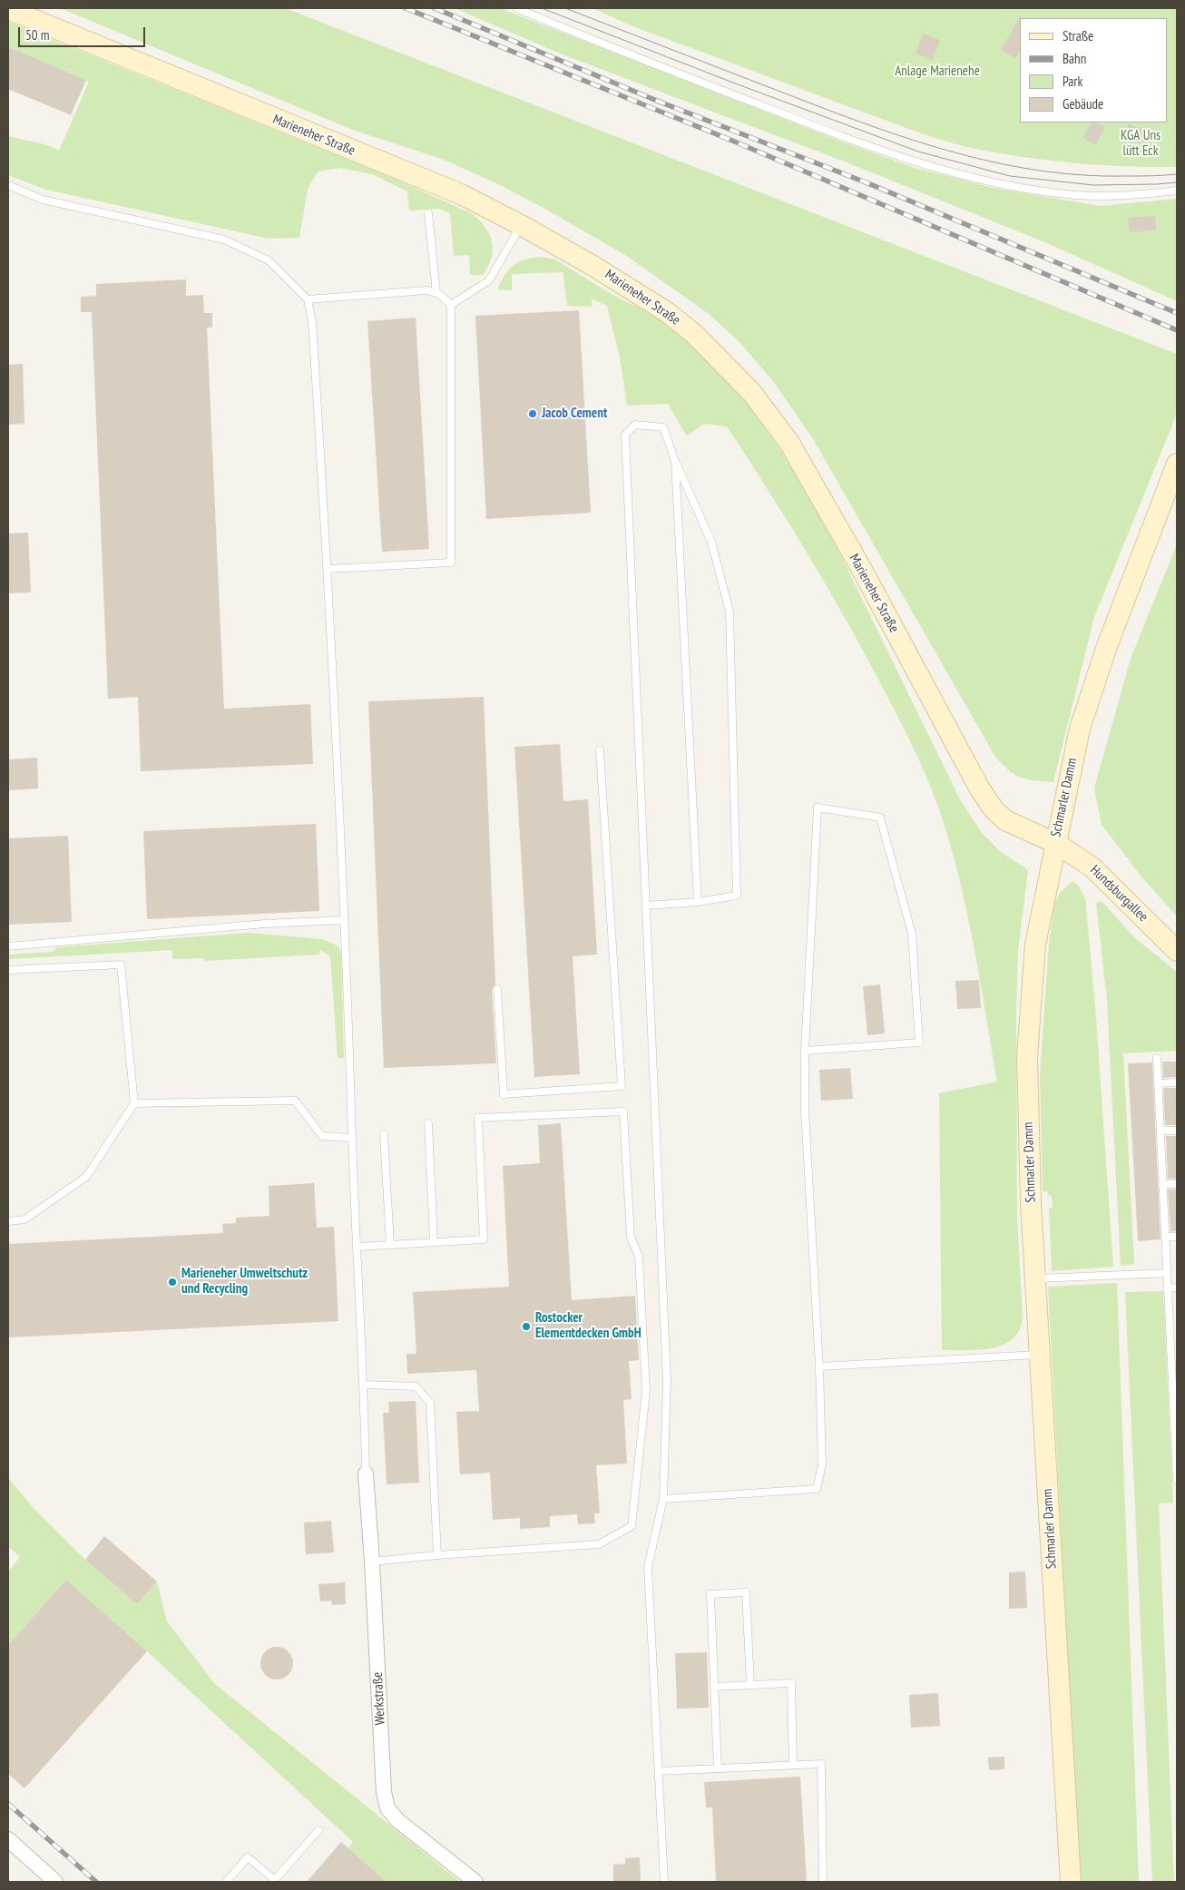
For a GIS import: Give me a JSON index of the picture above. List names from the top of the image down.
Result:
{
  "streets": {
    "street": [
      "Marieneher Straße",
      "Schmarler Damm",
      "Hundsburgallee",
      "Werkstraße"
    ]
  },
  "crossings": [
    ["Marieneher Straße", "Schmarler Damm"],
    ["Marieneher Straße", "Hundsburgallee"],
    ["Schmarler Damm", "Hundsburgallee"]
  ],
  "parks": ["Anlage Marienehe", "KGA Uns lütt Eck"],
  "places": ["Jacob Cement", "Marieneher Umweltschutz und Recycling", "Rostocker Elementdecken GmbH"],
  "legend": [
    "Straße",
    "Bahn",
    "Park",
    "Gebäude"
  ],
  "scale_bar": "50 m"
}
